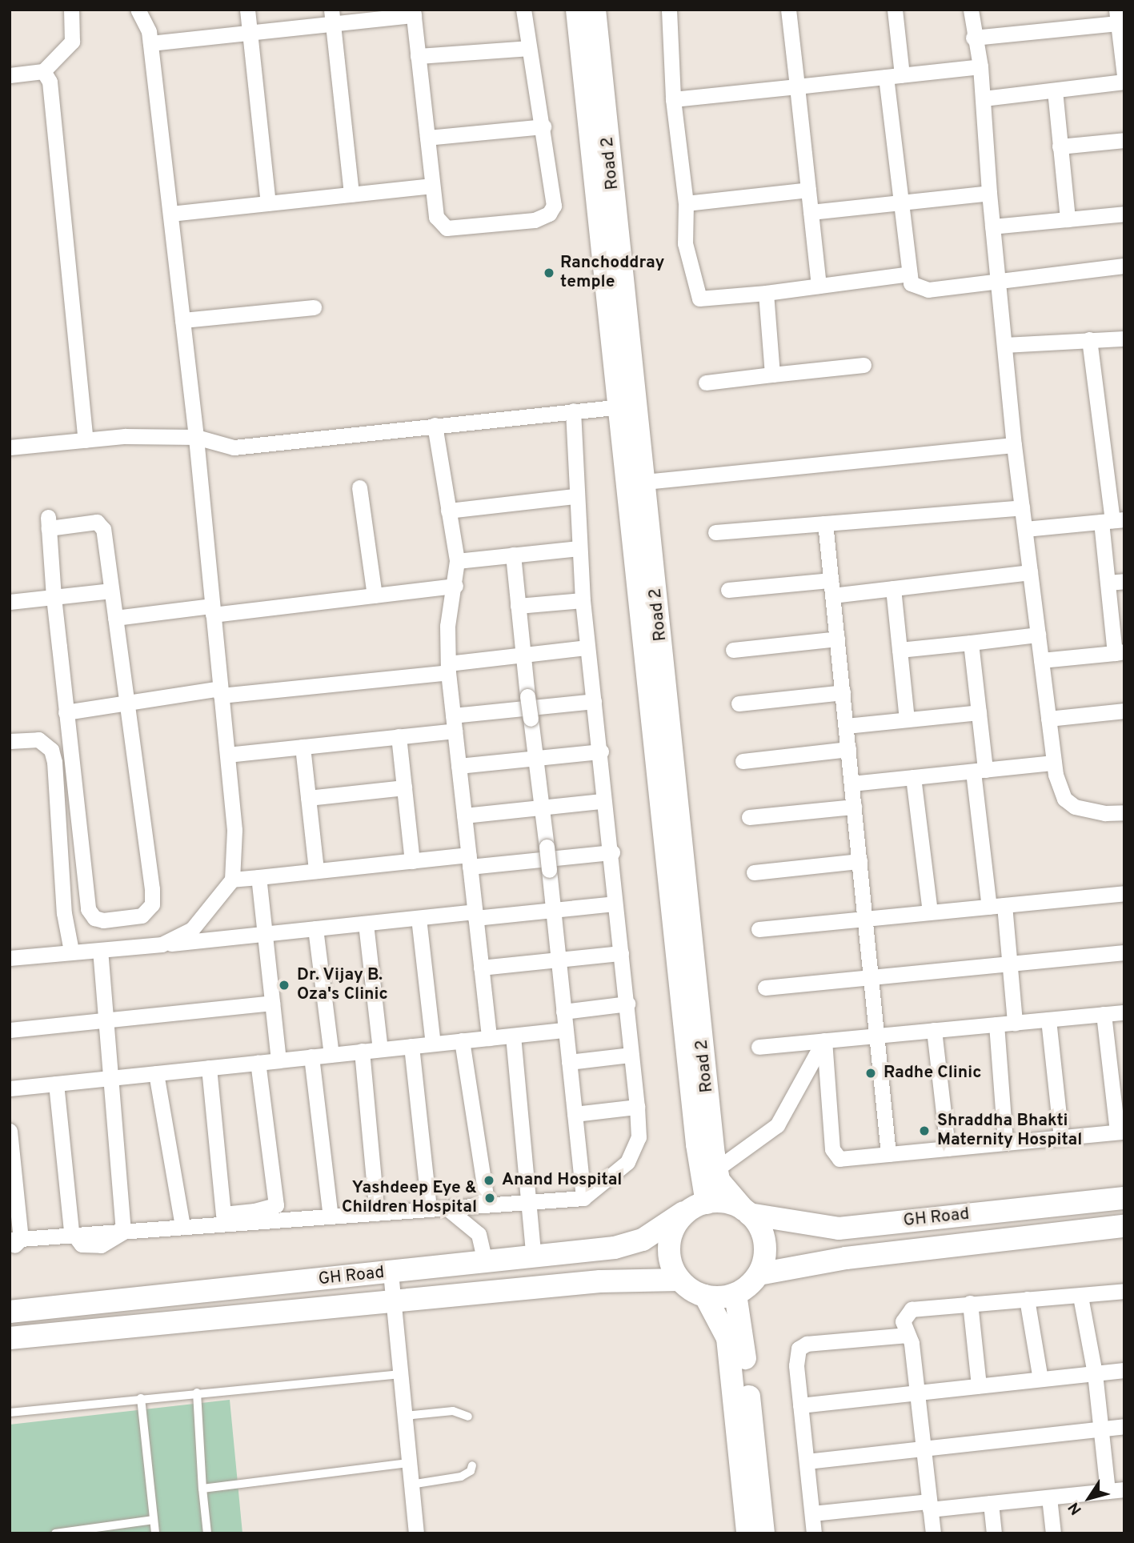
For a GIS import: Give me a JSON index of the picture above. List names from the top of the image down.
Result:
{
  "streets": {
    "street": ["Road 2", "GH Road"]
  },
  "crossings": [
    ["Road 2", "GH Road"]
  ],
  "places": [
    "Ranchoddray temple",
    "Dr. Vijay B. Oza's Clinic",
    "Radhe Clinic",
    "Shraddha Bhakti Maternity Hospital",
    "Anand Hospital",
    "Yashdeep Eye & Children Hospital"
  ],
  "north": "bottom left"
}
